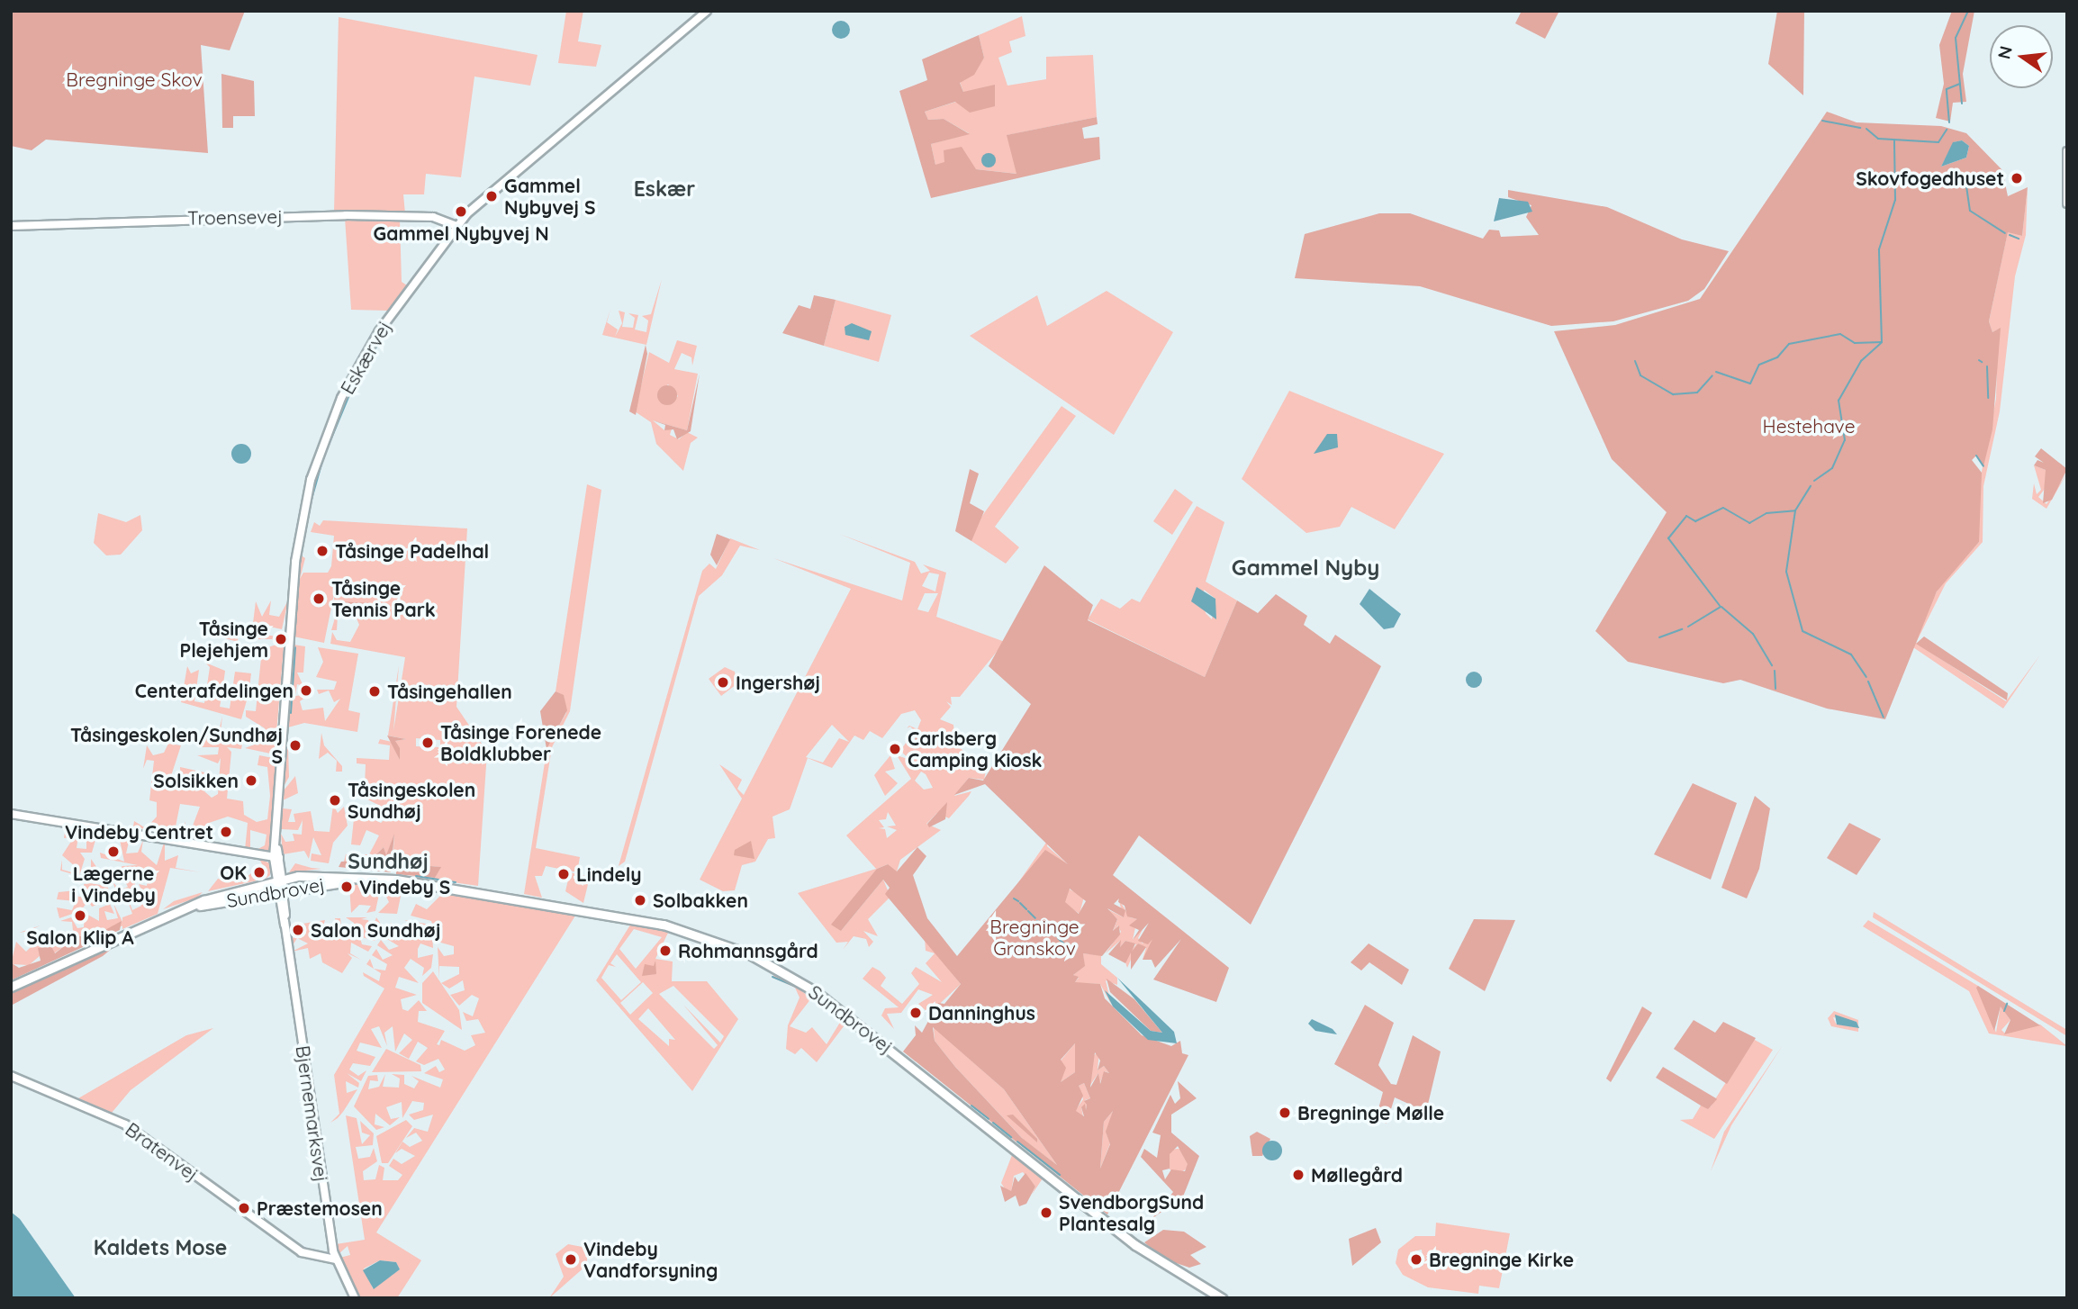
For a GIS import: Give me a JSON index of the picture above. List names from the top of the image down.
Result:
{
  "streets": {
    "main road": ["Sundbrovej"],
    "street": [
      "Troensevej",
      "Eskærvej",
      "Bjernemarksvej",
      "Bratenvej"
    ]
  },
  "crossings": [
    ["Troensevej", "Eskærvej"],
    ["Eskærvej", "Sundbrovej"],
    ["Bjernemarksvej", "Bratenvej"]
  ],
  "districts": [
    "Eskær",
    "Gammel Nyby",
    "Sundhøj",
    "Kaldets Mose"
  ],
  "parks": ["Bregninge Skov", "Hestehave", "Bregninge Granskov"],
  "places": [
    "Skovfogedhuset",
    "Gammel Nybyvej S",
    "Gammel Nybyvej N",
    "Tåsinge Padelhal",
    "Tåsinge Tennis Park",
    "Tåsinge Plejehjem",
    "Ingershøj",
    "Centerafdelingen",
    "Tåsingehallen",
    "Tåsinge Forenede Boldklubber",
    "Tåsingeskolen/Sundhøj S",
    "Carlsberg Camping Kiosk",
    "Solsikken",
    "Tåsingeskolen Sundhøj",
    "Vindeby Centret",
    "Lægerne i Vindeby",
    "OK",
    "Lindely",
    "Vindeby S",
    "Solbakken",
    "Salon Klip A",
    "Salon Sundhøj",
    "Rohmannsgård",
    "Danninghus",
    "Bregninge Mølle",
    "Møllegård",
    "Præstemosen",
    "SvendborgSund Plantesalg",
    "Vindeby Vandforsyning",
    "Bregninge Kirke"
  ],
  "north": "left"
}
